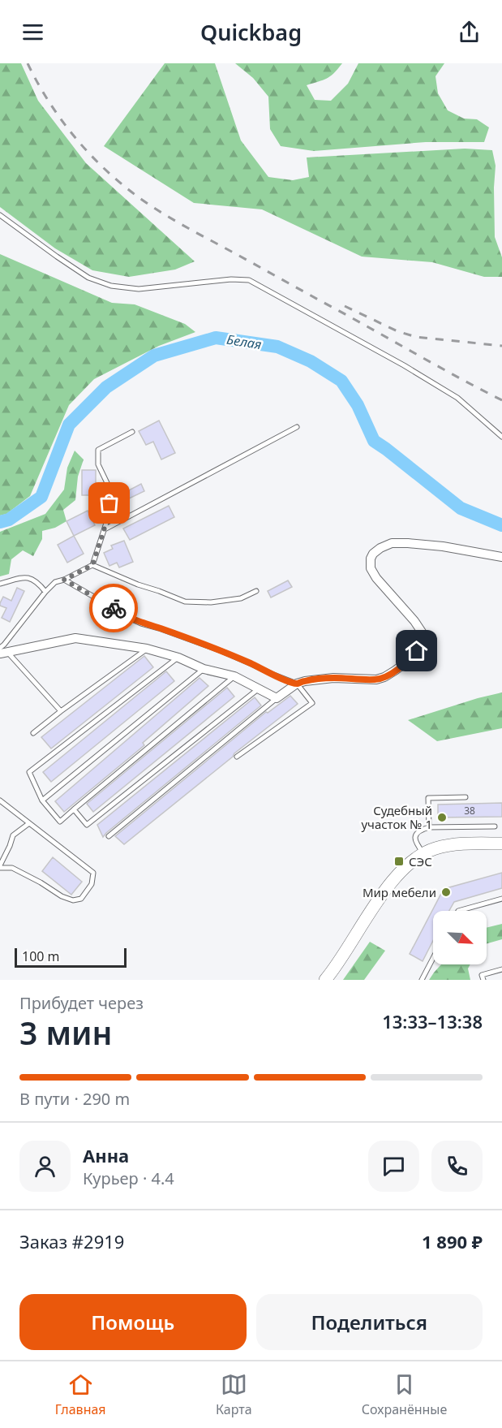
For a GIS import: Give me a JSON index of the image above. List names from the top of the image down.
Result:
{
  "water": ["Белая"],
  "places": {
    "other": ["Судебный участок № 1", "Мир мебели"],
    "transit": ["СЭС"]
  },
  "house_numbers": ["38"],
  "scale_bar": "100 m",
  "north": "bottom right",
  "page": {
    "header": "Quickbag",
    "scale": "100 m",
    "heading": ["3 мин", "Прибудет через", "13:33–13:38"],
    "panel": [
      "Анна",
      "Курьер · 4.4",
      "Заказ #2919",
      "1 890 ₽"
    ],
    "bar": "В пути · 290 m",
    "buttons": ["Помощь", "Поделиться"],
    "tabs": ["Главная", "Карта", "Сохранённые"]
  }
}
